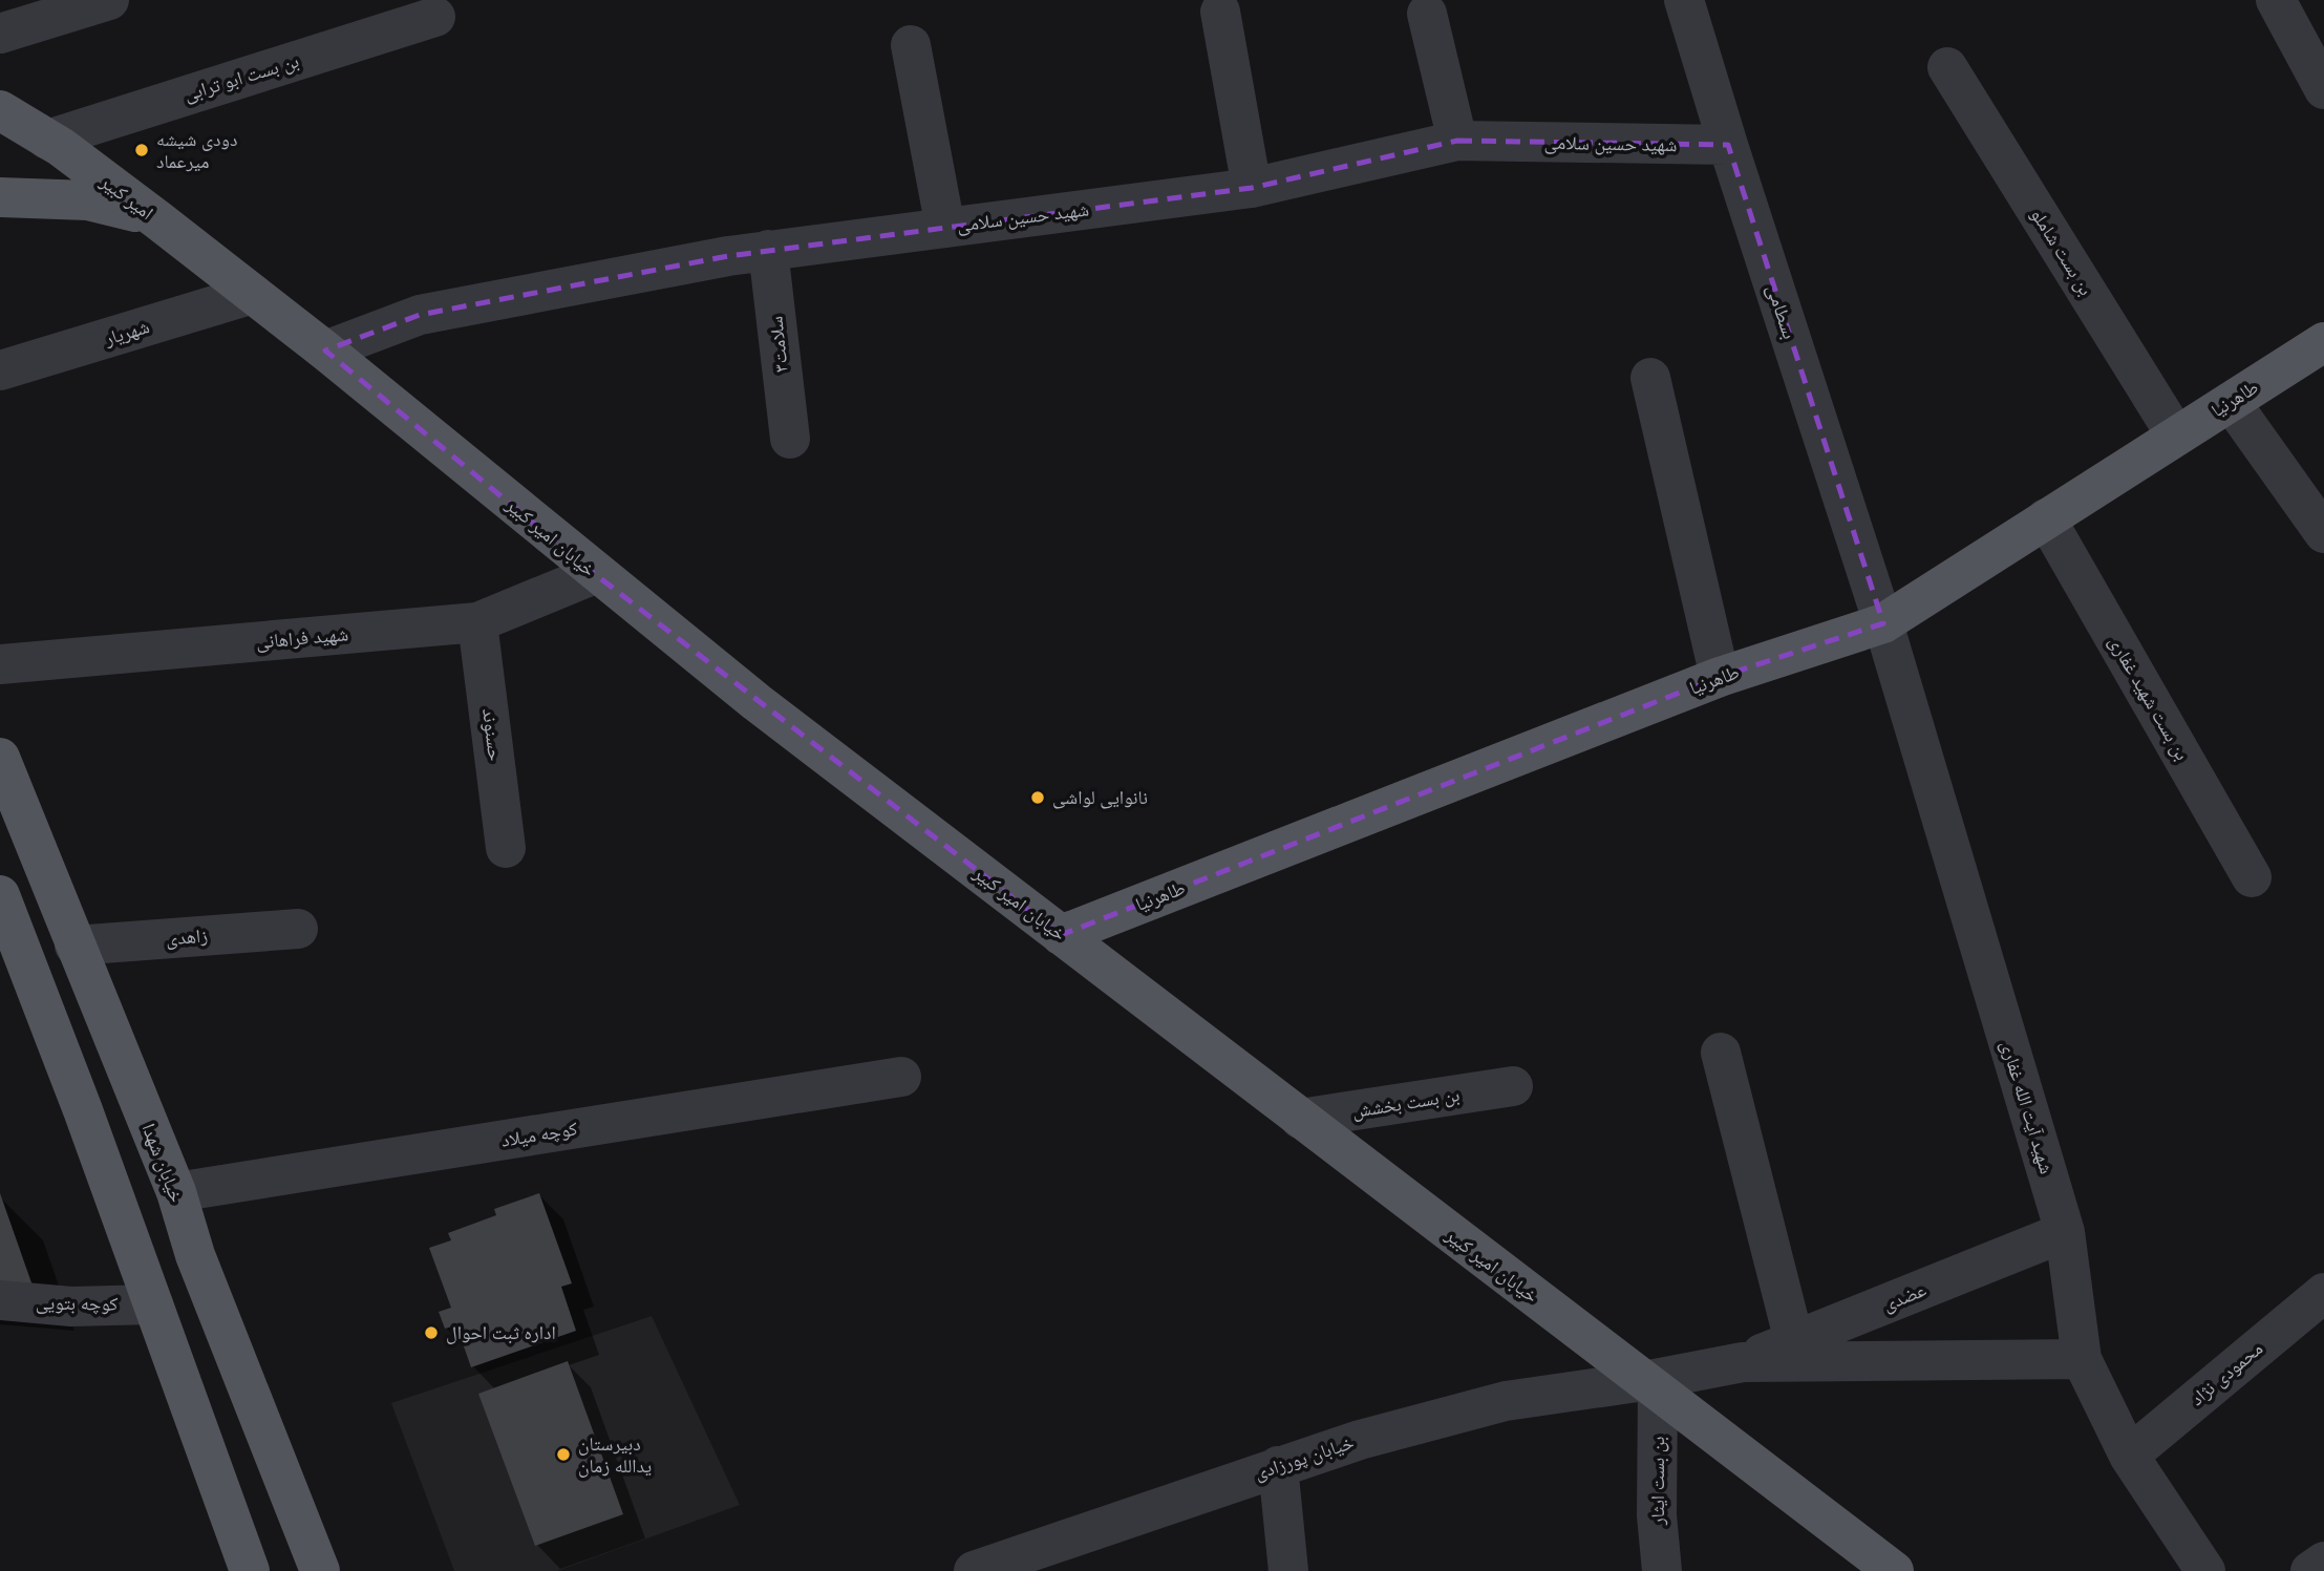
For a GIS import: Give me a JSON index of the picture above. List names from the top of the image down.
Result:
{
  "streets": {
    "main road": [
      "امیر کبیر",
      "طاهرنیا",
      "خیابان امیر کبیر",
      "خیابان شهدا"
    ],
    "street": [
      "بن بست ابو ترابی",
      "شهید حسین سلامی",
      "بن بست شاملو",
      "بسطامی",
      "شهریار",
      "سلامت۳",
      "شهید فراهانی",
      "بن بست شهید غفاری",
      "حسنوند",
      "زاهدی",
      "بن بست بخشش",
      "شهید آیت الله غفاری",
      "کوچه میلاد",
      "عضدی",
      "کوچه بتویی",
      "محمودی نژاد",
      "خیابان پورزادی",
      "بن بست ایثار"
    ]
  },
  "crossings": [
    ["بن بست ابو ترابی", "امیر کبیر"],
    ["شهید حسین سلامی", "بسطامی"],
    ["شهید حسین سلامی", "سلامت۳"],
    ["شهید حسین سلامی", "خیابان امیر کبیر"],
    ["امیر کبیر", "خیابان امیر کبیر"],
    ["بن بست شاملو", "طاهرنیا"],
    ["بسطامی", "طاهرنیا"],
    ["بسطامی", "شهید آیت الله غفاری"],
    ["شهریار", "خیابان امیر کبیر"],
    ["طاهرنیا", "خیابان امیر کبیر"],
    ["طاهرنیا", "بن بست شهید غفاری"],
    ["طاهرنیا", "شهید آیت الله غفاری"],
    ["خیابان امیر کبیر", "شهید فراهانی"],
    ["خیابان امیر کبیر", "بن بست بخشش"],
    ["خیابان امیر کبیر", "عضدی"],
    ["خیابان امیر کبیر", "خیابان پورزادی"],
    ["خیابان امیر کبیر", "بن بست ایثار"],
    ["شهید فراهانی", "حسنوند"],
    ["زاهدی", "خیابان شهدا"],
    ["شهید آیت الله غفاری", "عضدی"],
    ["شهید آیت الله غفاری", "محمودی نژاد"],
    ["کوچه میلاد", "خیابان شهدا"],
    ["عضدی", "خیابان پورزادی"],
    ["عضدی", "بن بست ایثار"],
    ["خیابان پورزادی", "بن بست ایثار"]
  ],
  "places": [
    "دودی شیشه میرعماد",
    "نانوایی لواشی",
    "اداره ثبت احوال",
    "دبیرستان یدالله زمان"
  ]
}
